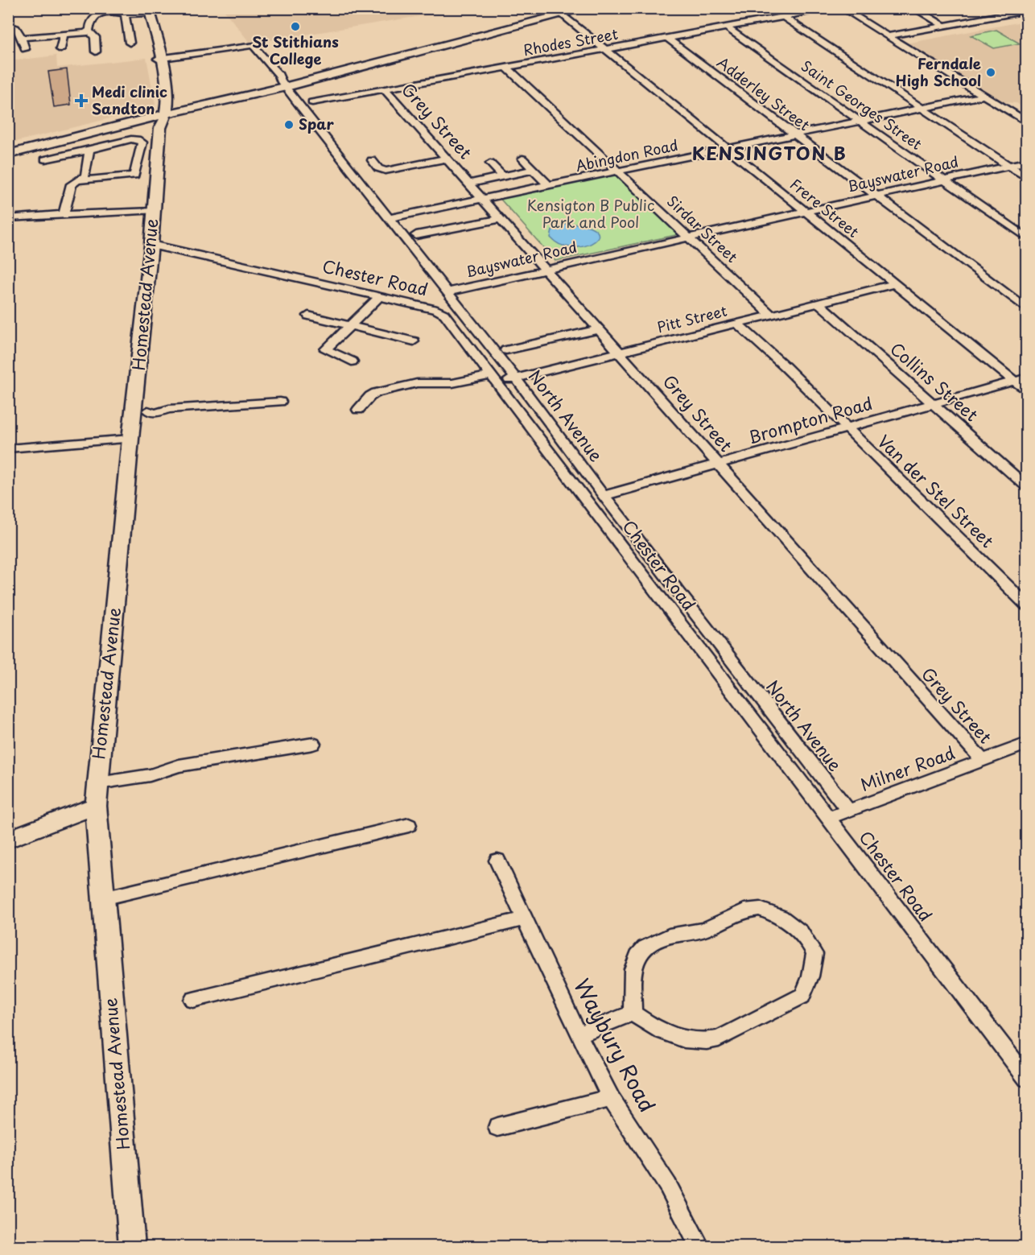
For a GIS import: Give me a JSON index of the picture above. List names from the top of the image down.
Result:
{
  "streets": {
    "main road": ["Homestead Avenue"],
    "street": [
      "Rhodes Street",
      "Adderley Street",
      "Saint Georges Street",
      "Grey Street",
      "Abingdon Road",
      "Bayswater Road",
      "Frere Street",
      "Sirdar Street",
      "Chester Road",
      "Pitt Street",
      "Collins Street",
      "North Avenue",
      "Brompton Road",
      "Van der Stel Street",
      "Milner Road",
      "Waybury Road"
    ]
  },
  "crossings": [
    ["Rhodes Street", "Adderley Street"],
    ["Rhodes Street", "Saint Georges Street"],
    ["Rhodes Street", "Grey Street"],
    ["Rhodes Street", "Frere Street"],
    ["Rhodes Street", "Sirdar Street"],
    ["Adderley Street", "Abingdon Road"],
    ["Adderley Street", "Bayswater Road"],
    ["Saint Georges Street", "Abingdon Road"],
    ["Saint Georges Street", "Bayswater Road"],
    ["Grey Street", "Abingdon Road"],
    ["Grey Street", "Bayswater Road"],
    ["Grey Street", "Pitt Street"],
    ["Grey Street", "Brompton Road"],
    ["Grey Street", "Milner Road"],
    ["Abingdon Road", "Frere Street"],
    ["Abingdon Road", "Sirdar Street"],
    ["Abingdon Road", "North Avenue"],
    ["Bayswater Road", "Frere Street"],
    ["Bayswater Road", "Sirdar Street"],
    ["Bayswater Road", "North Avenue"],
    ["Frere Street", "Pitt Street"],
    ["Frere Street", "Brompton Road"],
    ["Sirdar Street", "Pitt Street"],
    ["Chester Road", "Homestead Avenue"],
    ["Chester Road", "Pitt Street"],
    ["Chester Road", "Milner Road"],
    ["Pitt Street", "Collins Street"],
    ["Pitt Street", "North Avenue"],
    ["Pitt Street", "Van der Stel Street"],
    ["Collins Street", "Brompton Road"],
    ["North Avenue", "Brompton Road"],
    ["North Avenue", "Milner Road"],
    ["Brompton Road", "Van der Stel Street"]
  ],
  "districts": ["KENSINGTON B"],
  "parks": ["Kensigton B Public Park and Pool"],
  "places": {
    "other": ["St Stithians College", "Ferndale High School", "Spar"],
    "health": ["Medi clinic Sandton"]
  }
}
